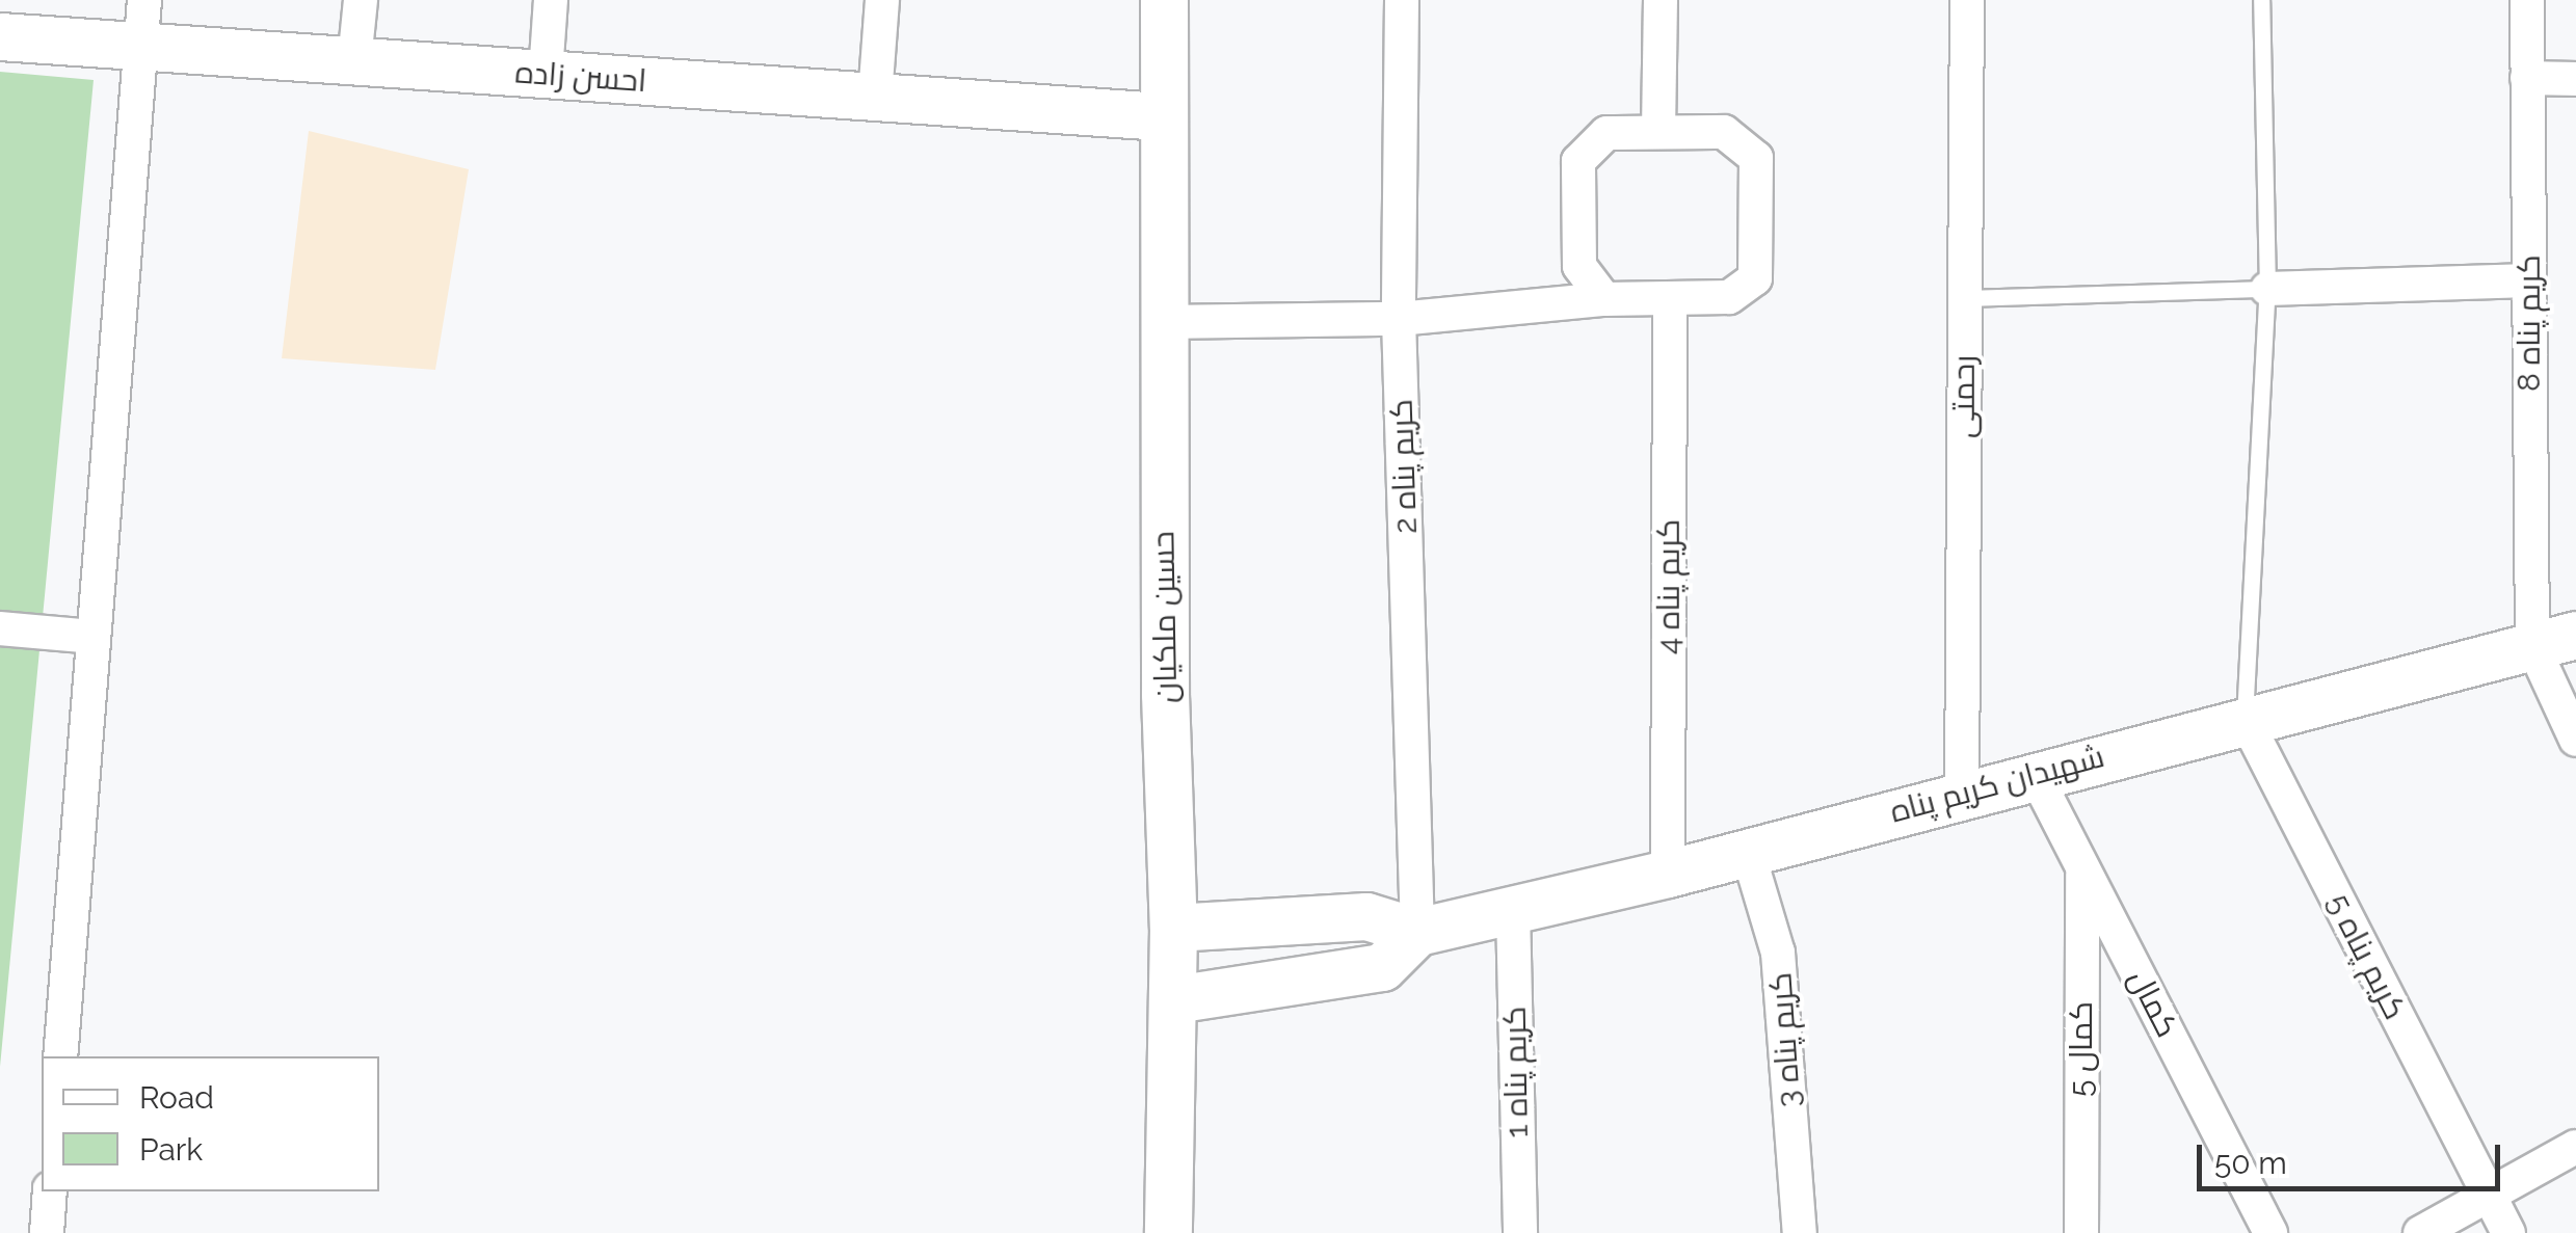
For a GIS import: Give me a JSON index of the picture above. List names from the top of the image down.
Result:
{
  "streets": {
    "main road": ["احسن زاده", "حسین ملکیان", "شهیدان کریم پناه"],
    "street": [
      "کریم پناه 8",
      "رحمتی",
      "کریم پناه 2",
      "کریم پناه 4",
      "کریم پناه 5",
      "کمال",
      "کریم پناه 3",
      "کمال 5",
      "کریم پناه 1"
    ]
  },
  "crossings": [
    ["احسن زاده", "حسین ملکیان"],
    ["کریم پناه 8", "شهیدان کریم پناه"],
    ["رحمتی", "شهیدان کریم پناه"],
    ["کریم پناه 2", "شهیدان کریم پناه"],
    ["کریم پناه 4", "شهیدان کریم پناه"],
    ["شهیدان کریم پناه", "کریم پناه 5"],
    ["شهیدان کریم پناه", "کمال"],
    ["شهیدان کریم پناه", "کریم پناه 3"],
    ["شهیدان کریم پناه", "کریم پناه 1"],
    ["کمال", "کمال 5"]
  ],
  "legend": ["Road", "Park"],
  "scale_bar": "50 m"
}
